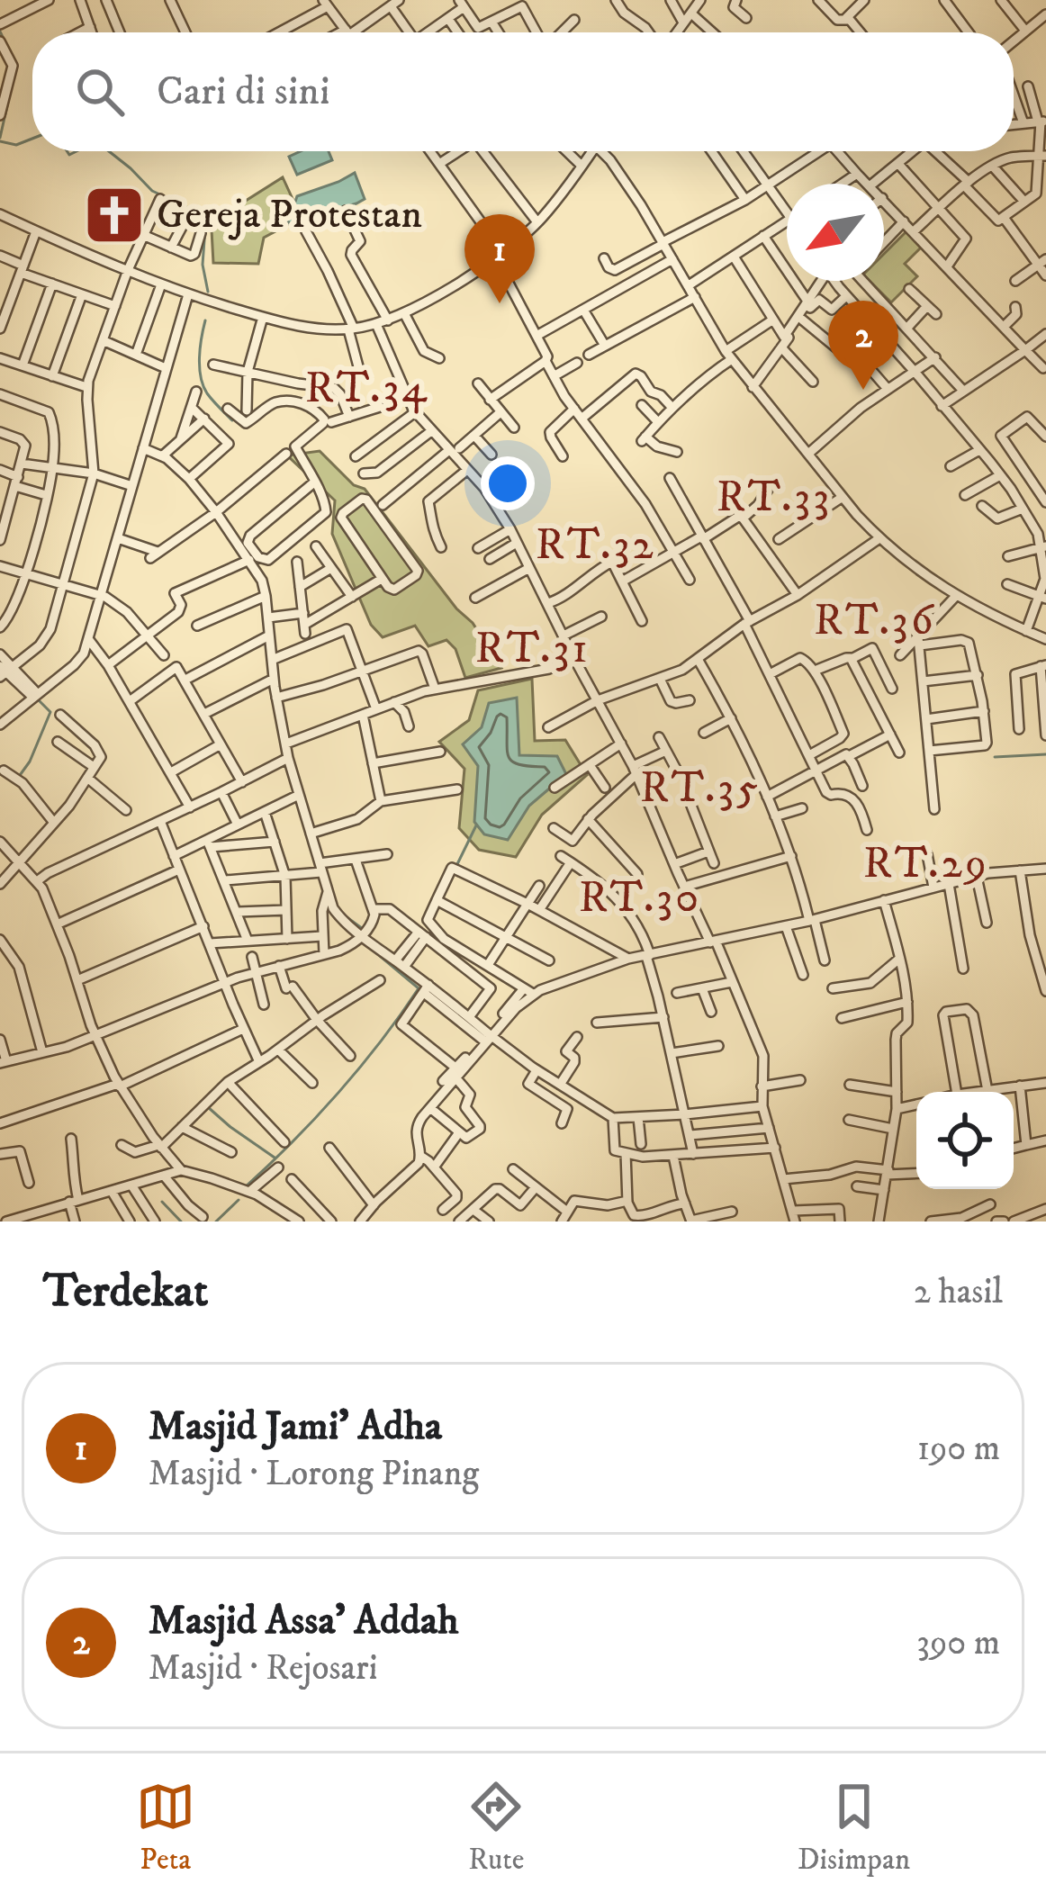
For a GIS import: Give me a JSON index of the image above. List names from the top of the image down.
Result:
{
  "districts": [
    "RT.34",
    "RT.33",
    "RT.32",
    "RT.36",
    "RT.31",
    "RT.35",
    "RT.29",
    "RT.30"
  ],
  "places": {
    "church": ["Gereja Protestan"]
  },
  "north": "bottom left",
  "page": {
    "search": "Cari di sini",
    "pins": ["1", "2"],
    "heading": ["Terdekat", "2 hasil"],
    "list": [
      {
        "mark": "1",
        "name": "Masjid Jami' Adha",
        "note": "Masjid · Lorong Pinang",
        "value": "190 m"
      },
      {
        "mark": "2",
        "name": "Masjid Assa' Addah",
        "note": "Masjid · Rejosari",
        "value": "390 m"
      }
    ],
    "nav": ["Peta", "Rute", "Disimpan"]
  }
}
